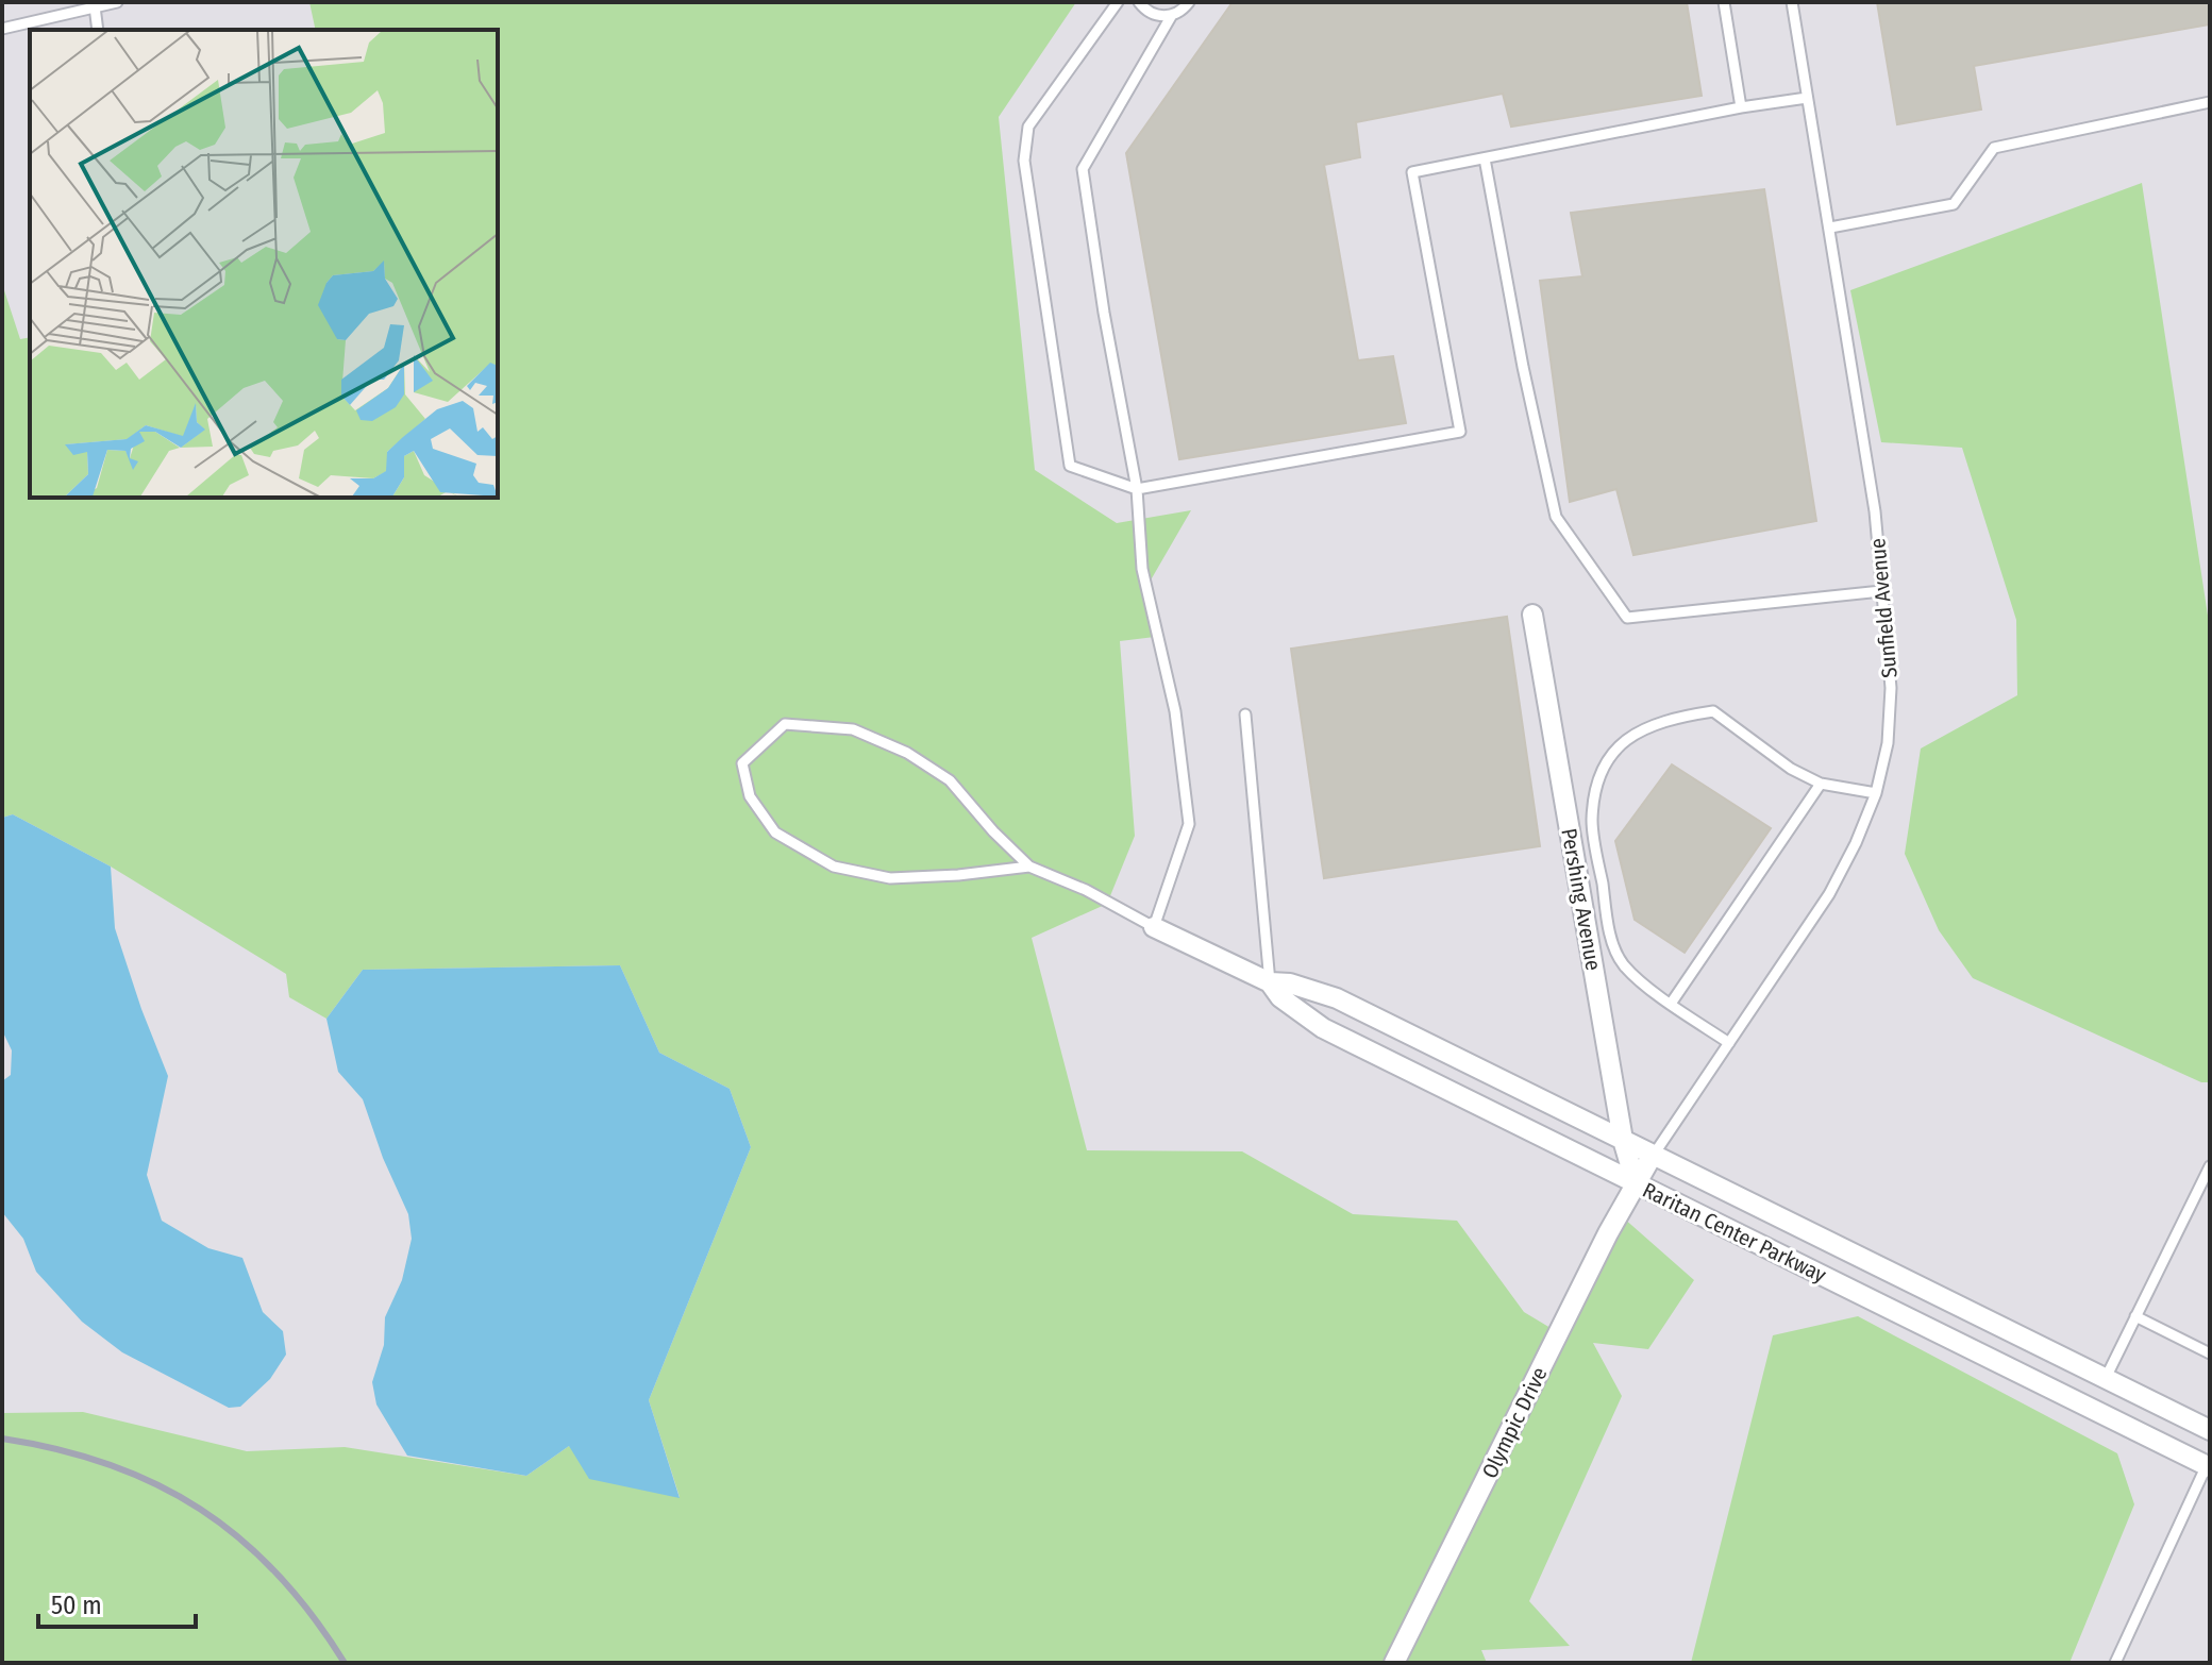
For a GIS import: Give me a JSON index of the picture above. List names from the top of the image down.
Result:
{
  "streets": {
    "street": ["Pershing Avenue", "Raritan Center Parkway", "Olympic Drive"],
    "lane": ["Sunfield Avenue"]
  },
  "crossings": [
    ["Sunfield Avenue", "Raritan Center Parkway"],
    ["Sunfield Avenue", "Olympic Drive"],
    ["Pershing Avenue", "Raritan Center Parkway"],
    ["Pershing Avenue", "Olympic Drive"],
    ["Raritan Center Parkway", "Olympic Drive"]
  ],
  "scale_bar": "50 m"
}
